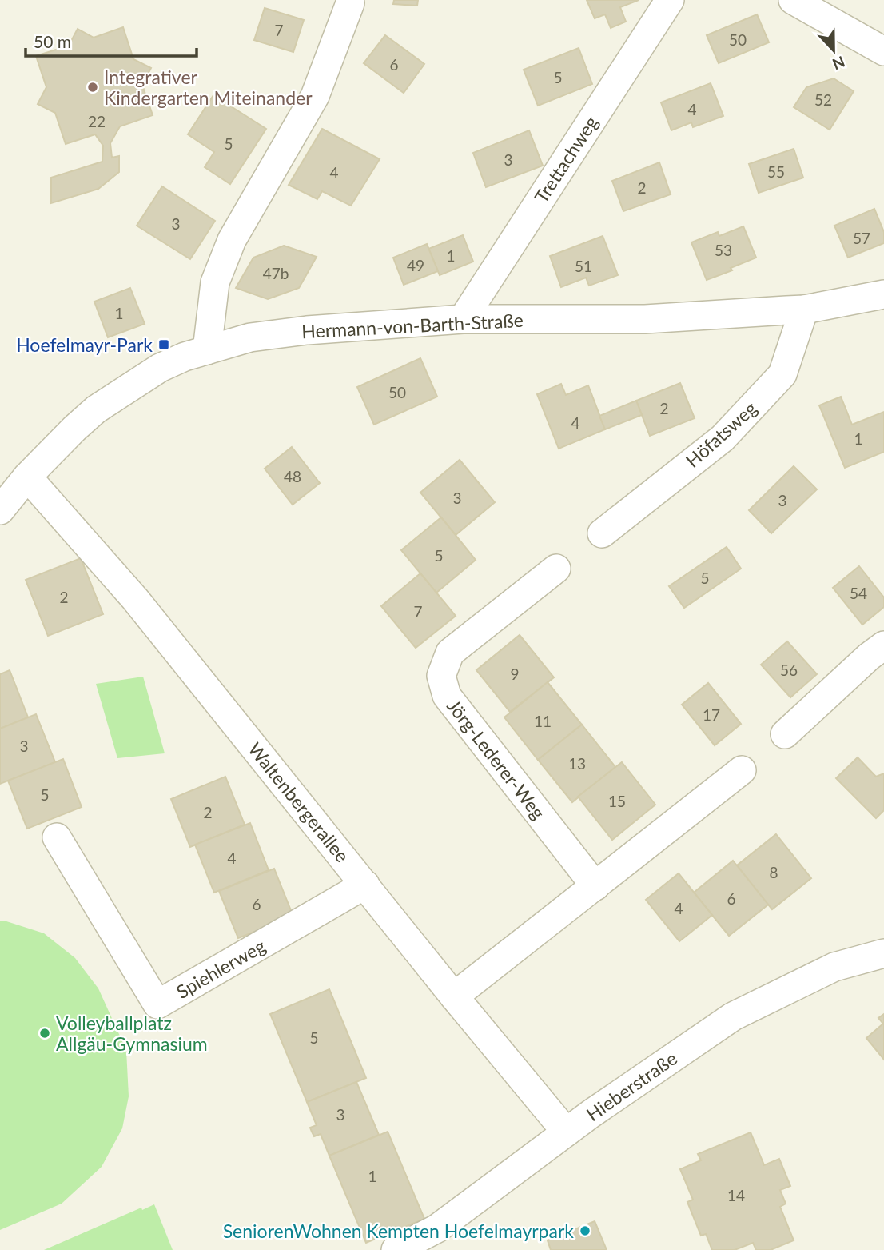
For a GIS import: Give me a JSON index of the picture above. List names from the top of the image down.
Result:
{
  "streets": {
    "street": [
      "Trettachweg",
      "Hermann-von-Barth-Straße",
      "Höfatsweg",
      "Jörg-Lederer-Weg",
      "Waltenbergerallee",
      "Spiehlerweg",
      "Hieberstraße"
    ]
  },
  "crossings": [
    ["Trettachweg", "Hermann-von-Barth-Straße"],
    ["Hermann-von-Barth-Straße", "Höfatsweg"],
    ["Hermann-von-Barth-Straße", "Waltenbergerallee"],
    ["Waltenbergerallee", "Spiehlerweg"],
    ["Waltenbergerallee", "Hieberstraße"]
  ],
  "places": {
    "other": ["Integrativer Kindergarten Miteinander", "Volleyballplatz Allgäu-Gymnasium", "SeniorenWohnen Kempten Hoefelmayrpark"],
    "transit": ["Hoefelmayr-Park"]
  },
  "house_numbers": [
    "7",
    "50",
    "6",
    "5",
    "52",
    "4",
    "22",
    "5",
    "3",
    "55",
    "4",
    "2",
    "3",
    "57",
    "53",
    "1",
    "49",
    "51",
    "47b",
    "1",
    "50",
    "2",
    "4",
    "1",
    "48",
    "3",
    "3",
    "5",
    "5",
    "54",
    "2",
    "7",
    "56",
    "9",
    "17",
    "11",
    "3",
    "13",
    "5",
    "15",
    "2",
    "4",
    "8",
    "6",
    "6",
    "4",
    "5",
    "3",
    "1",
    "14"
  ],
  "scale_bar": "50 m",
  "north": "bottom"
}
